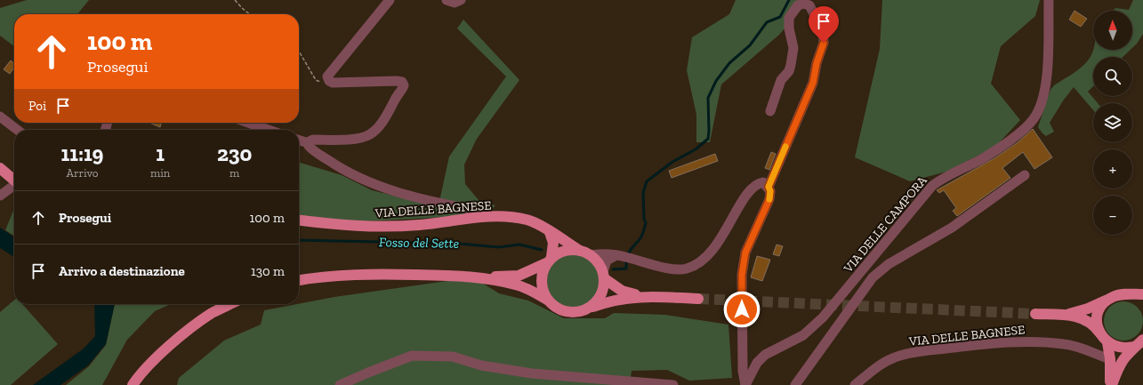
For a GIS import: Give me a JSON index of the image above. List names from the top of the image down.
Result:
{
  "streets": {
    "main road": ["VIA DELLE BAGNESE"],
    "street": ["VIA DELLE CAMPORA"]
  },
  "water": ["Fosso del Sette"],
  "north": "top",
  "page": {
    "map_buttons": ["+", "−"],
    "turn": ["100 m", "Prosegui"],
    "then": "Poi",
    "eta": [
      "11:19",
      "Arrivo",
      "1",
      "min",
      "230",
      "m"
    ],
    "list": [
      {
        "name": "Prosegui",
        "value": "100 m"
      },
      {
        "name": "Arrivo a destinazione",
        "value": "130 m"
      }
    ]
  }
}
